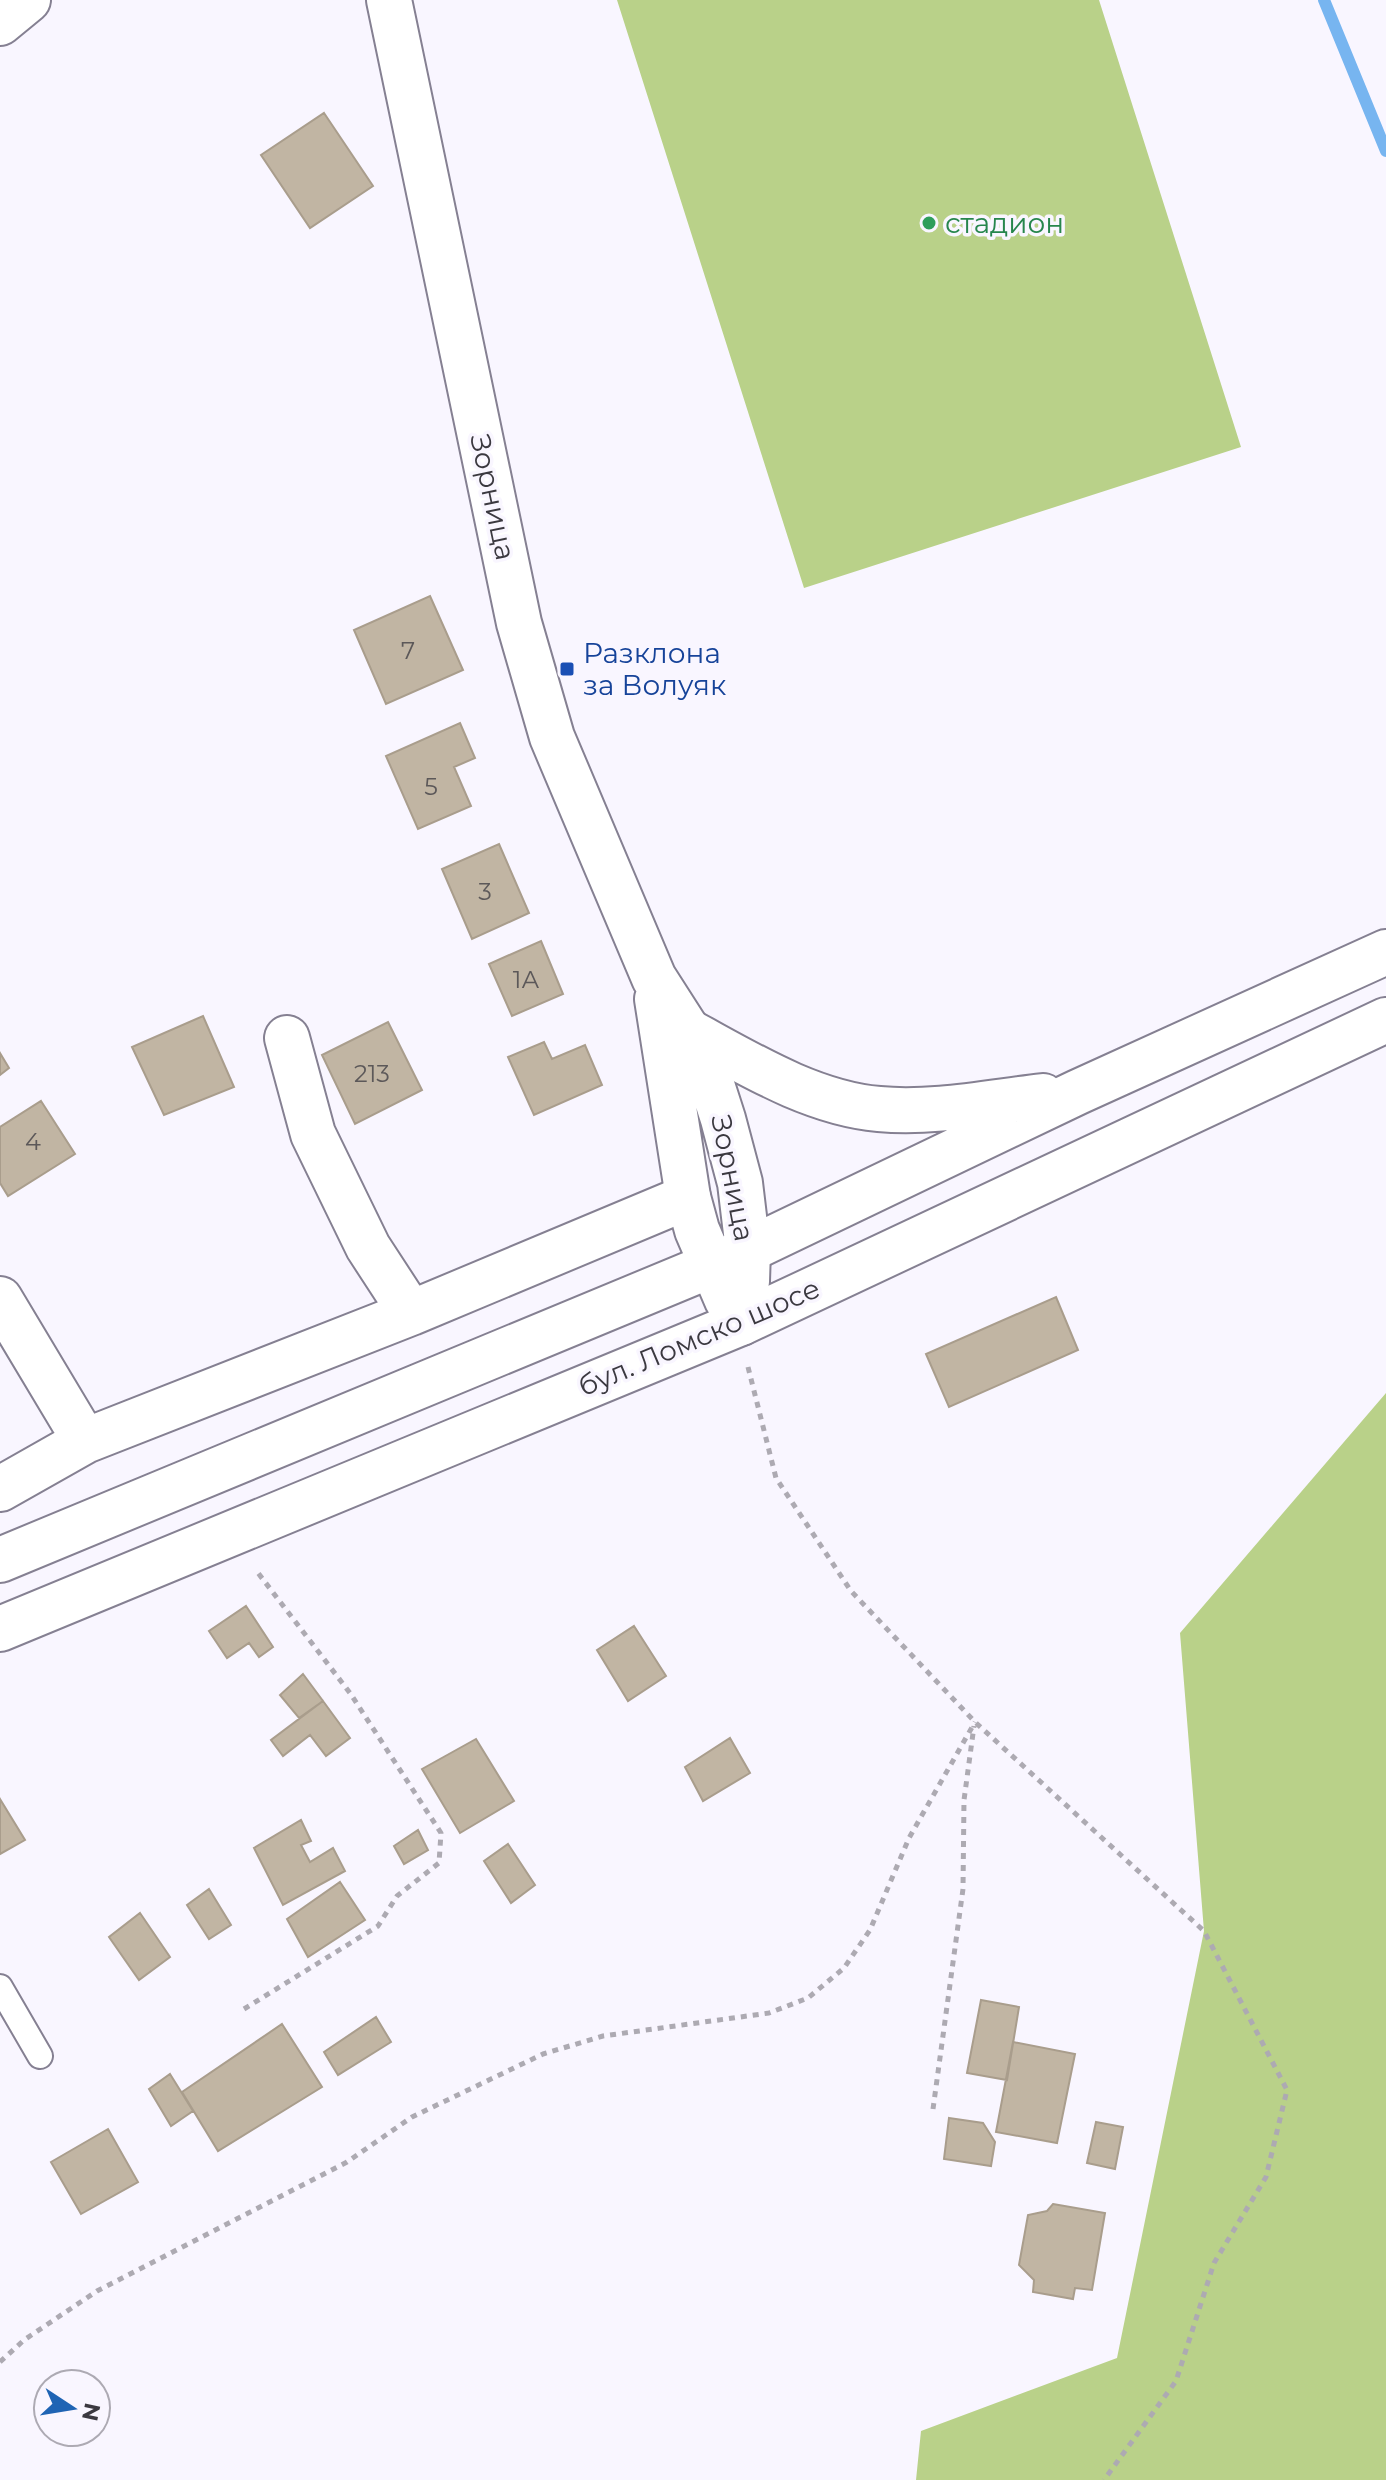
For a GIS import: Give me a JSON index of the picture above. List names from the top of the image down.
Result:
{
  "streets": {
    "main road": ["Зорница", "бул. Ломско шосе"]
  },
  "crossings": [
    ["Зорница", "бул. Ломско шосе"]
  ],
  "places": {
    "other": ["стадион"],
    "transit": ["Разклона за Волуяк"]
  },
  "house_numbers": [
    "7",
    "5",
    "3",
    "1А",
    "213",
    "4"
  ],
  "north": "right"
}
